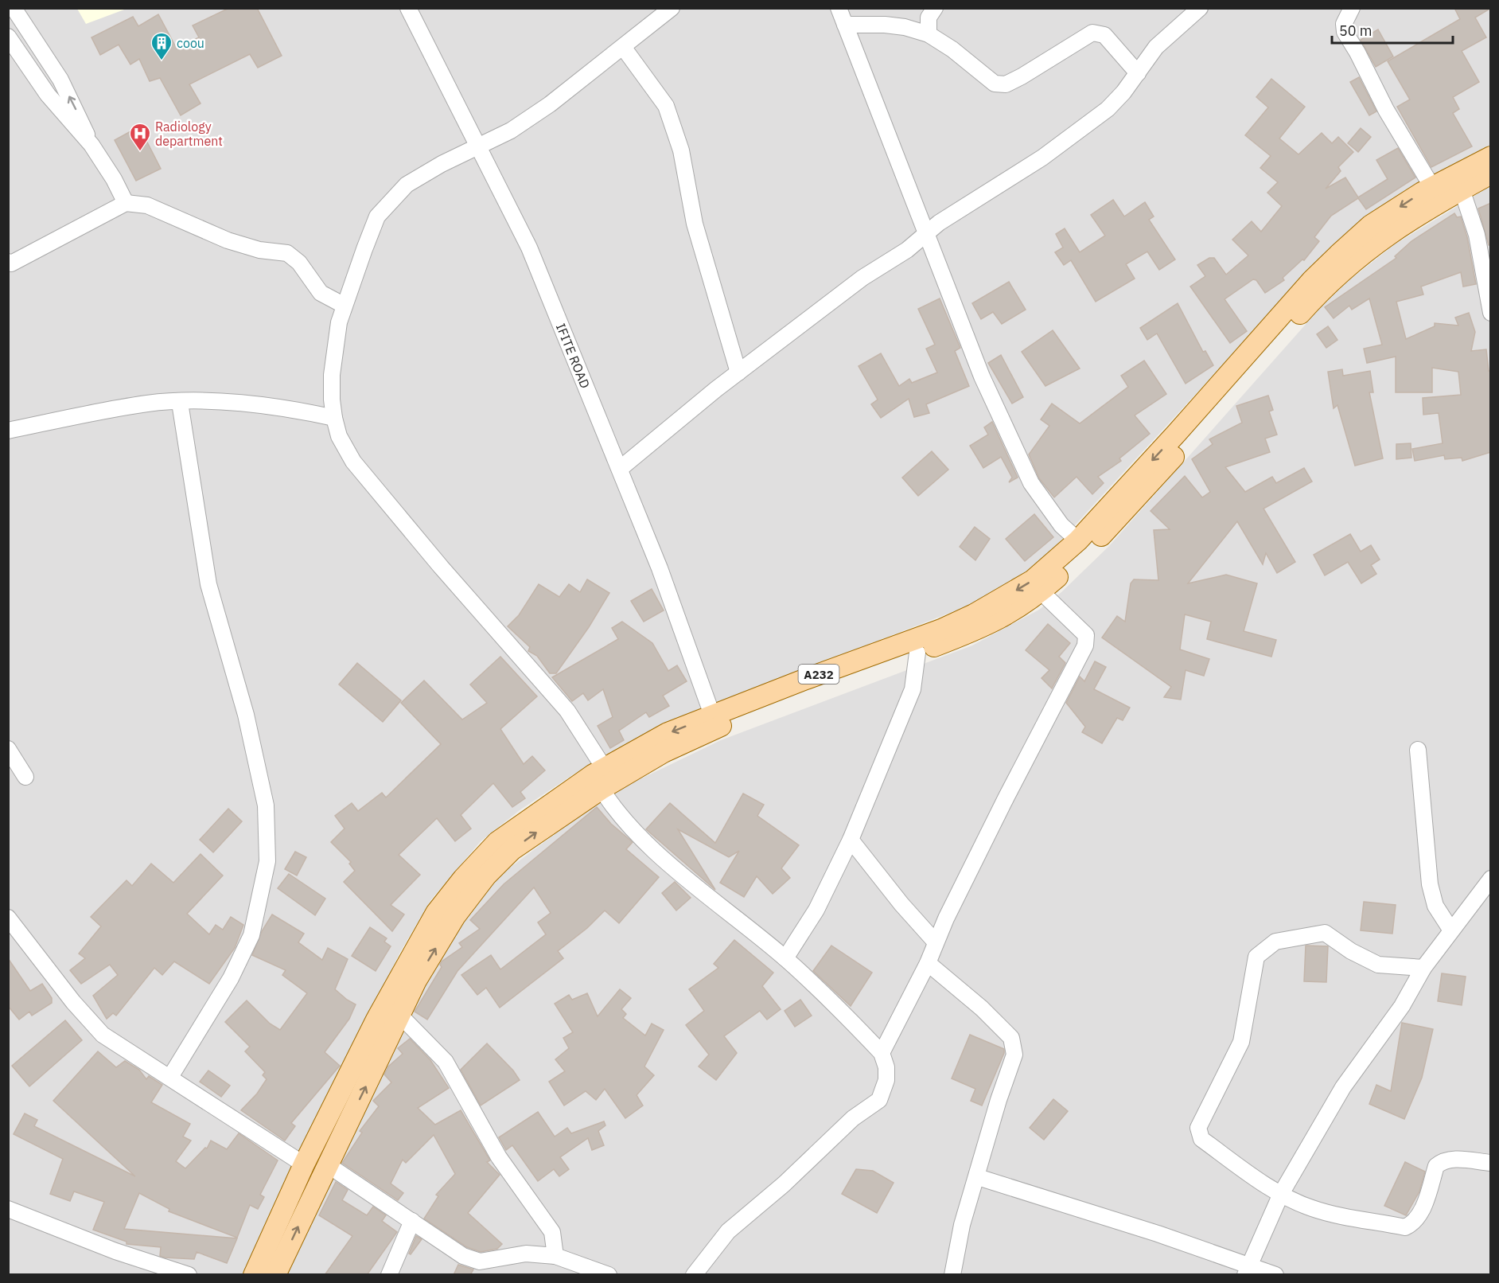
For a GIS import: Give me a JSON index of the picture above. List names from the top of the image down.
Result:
{
  "streets": {
    "main road": ["A232"],
    "street": ["IFITE ROAD"]
  },
  "crossings": [
    ["IFITE ROAD", "A232"]
  ],
  "places": {
    "building": ["coou"],
    "hospital": ["Radiology department"]
  },
  "scale_bar": "50 m"
}
